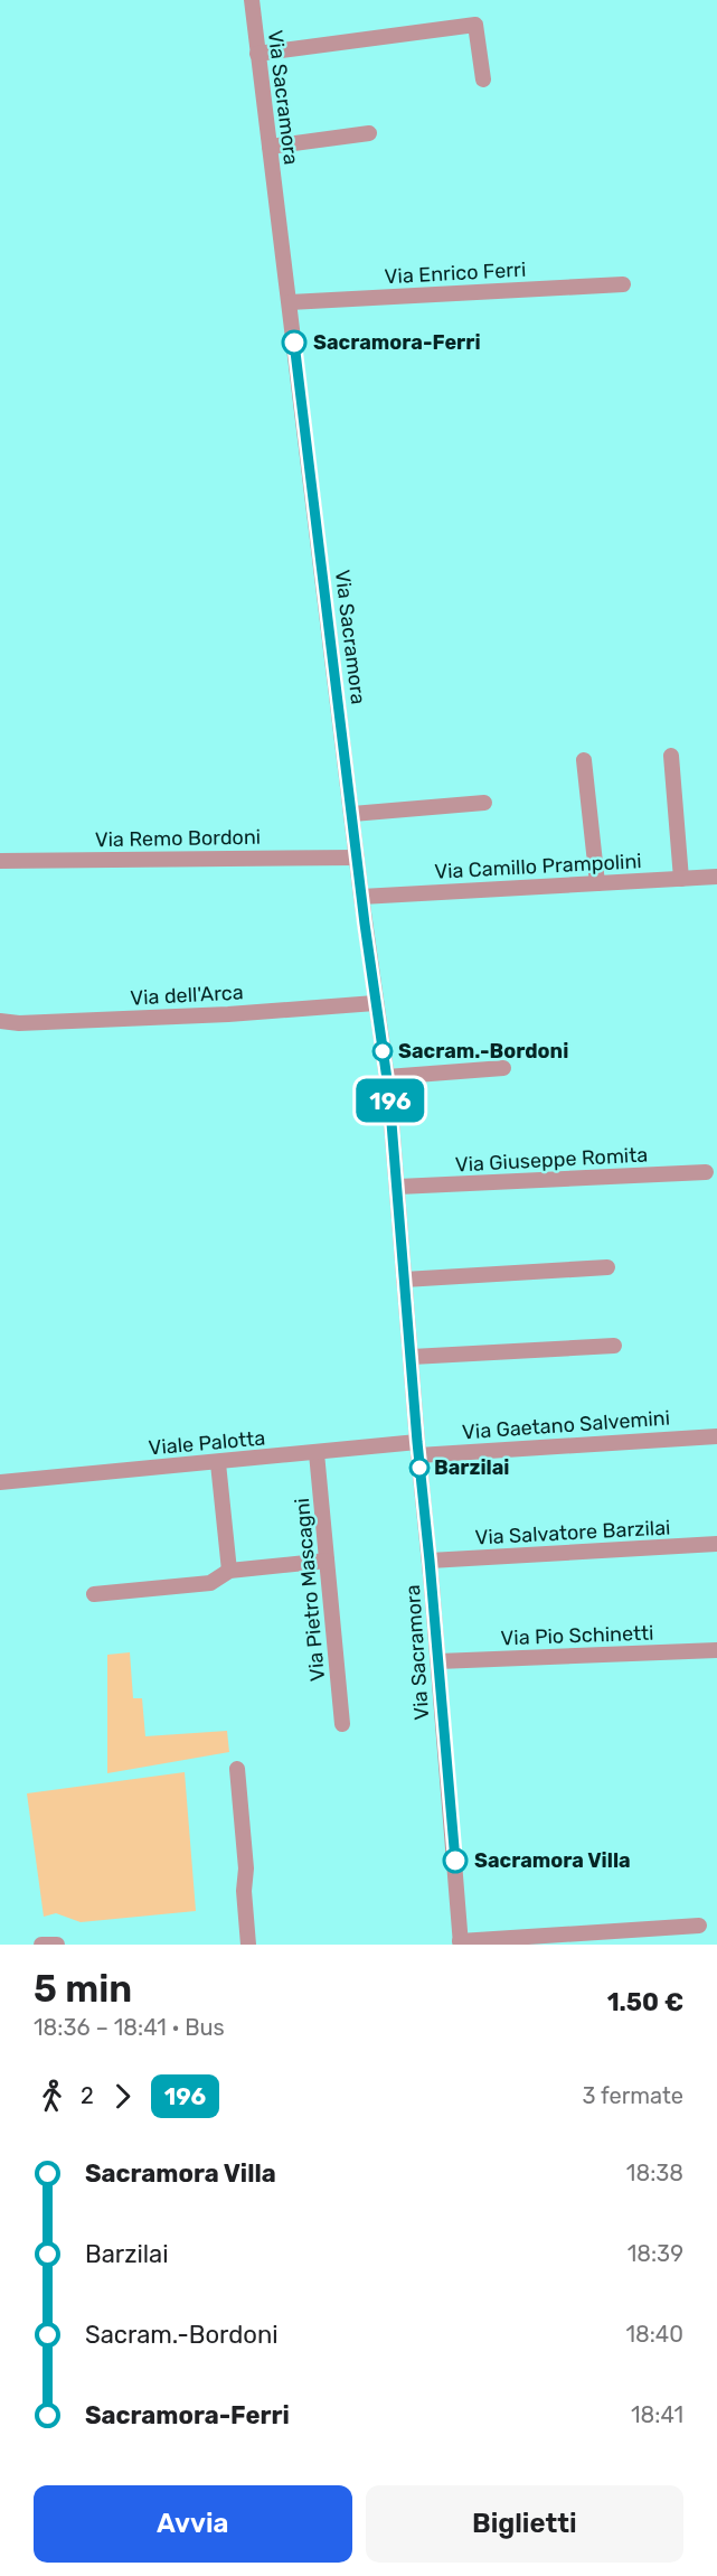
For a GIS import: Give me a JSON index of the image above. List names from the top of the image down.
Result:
{
  "streets": {
    "street": [
      "Via Sacramora",
      "Via Enrico Ferri",
      "Via Remo Bordoni",
      "Via Camillo Prampolini",
      "Via dell'Arca",
      "Via Giuseppe Romita",
      "Via Gaetano Salvemini",
      "Viale Palotta",
      "Via Salvatore Barzilai",
      "Via Pietro Mascagni",
      "Via Pio Schinetti"
    ]
  },
  "crossings": [
    ["Via Sacramora", "Via Enrico Ferri"],
    ["Via Sacramora", "Via Remo Bordoni"],
    ["Via Sacramora", "Via Camillo Prampolini"],
    ["Via Sacramora", "Via dell'Arca"],
    ["Via Sacramora", "Via Giuseppe Romita"],
    ["Via Sacramora", "Via Gaetano Salvemini"],
    ["Via Sacramora", "Viale Palotta"],
    ["Via Sacramora", "Via Salvatore Barzilai"],
    ["Via Sacramora", "Via Pio Schinetti"],
    ["Via Gaetano Salvemini", "Viale Palotta"],
    ["Viale Palotta", "Via Pietro Mascagni"]
  ],
  "places": [
    "Sacramora-Ferri",
    "Sacram.-Bordoni",
    "Barzilai",
    "Sacramora Villa"
  ],
  "lines": ["bus line 196"],
  "page": {
    "on_map": "196",
    "heading": ["5 min", "18:36 – 18:41 · Bus", "1.50 €"],
    "legs": ["2", "196", "3 fermate"],
    "list": [
      {
        "name": "Sacramora Villa",
        "value": "18:38"
      },
      {
        "name": "Barzilai",
        "value": "18:39"
      },
      {
        "name": "Sacram.-Bordoni",
        "value": "18:40"
      },
      {
        "name": "Sacramora-Ferri",
        "value": "18:41"
      }
    ],
    "buttons": ["Avvia", "Biglietti"]
  }
}
